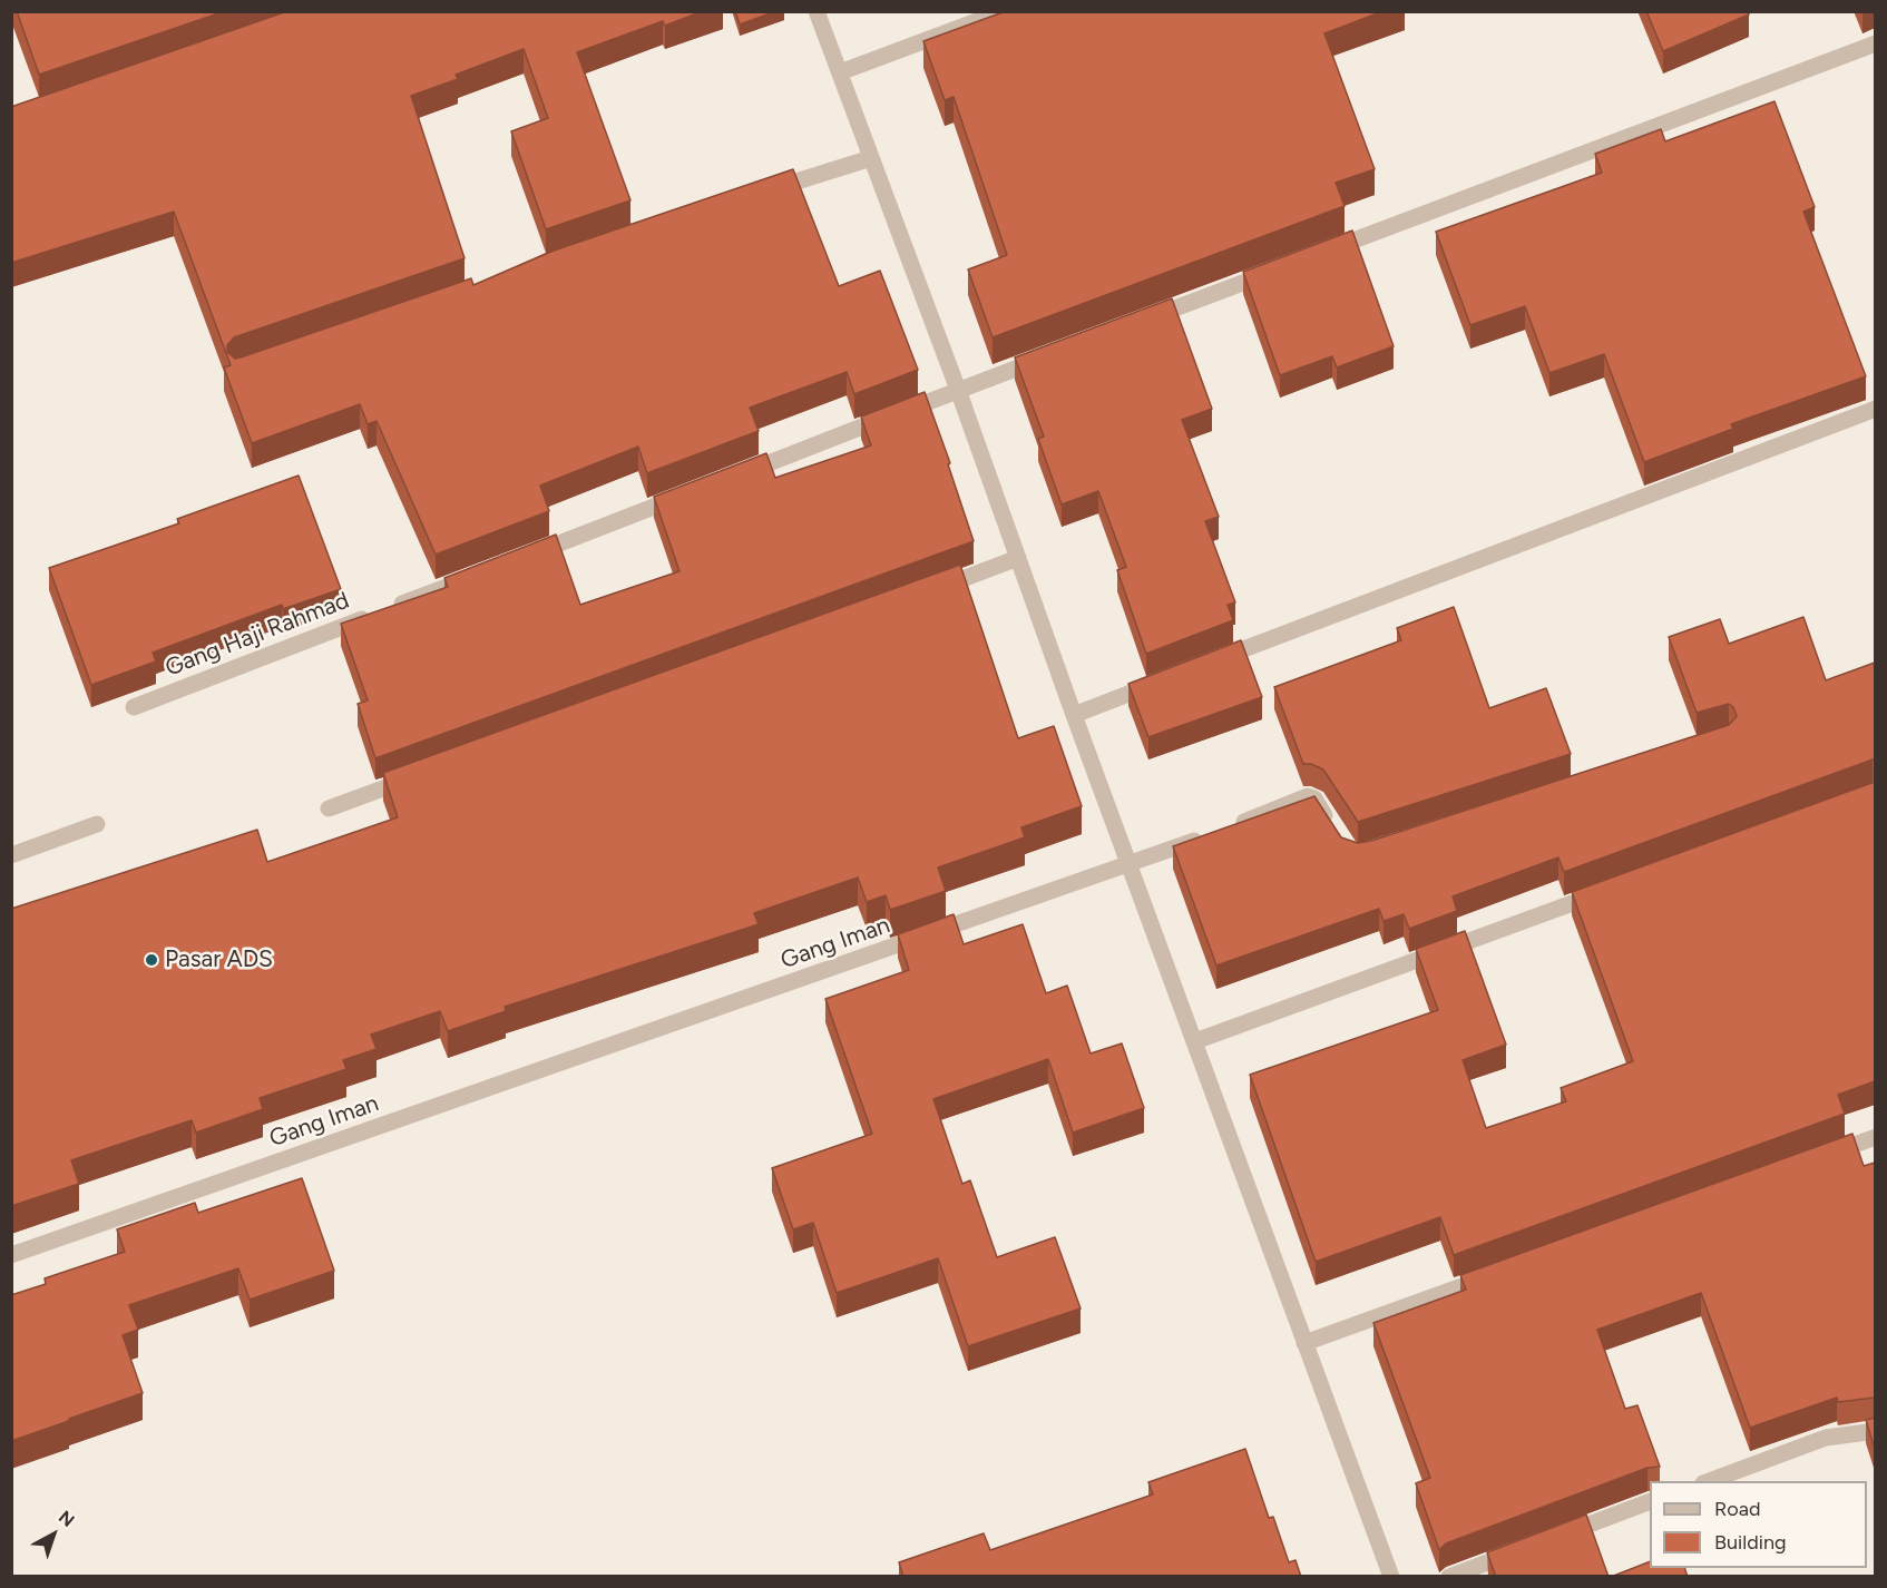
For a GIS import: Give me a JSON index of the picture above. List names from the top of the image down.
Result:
{
  "streets": {
    "street": ["Gang Haji Rahmad", "Gang Iman"]
  },
  "places": ["Pasar ADS"],
  "legend": ["Road", "Building"],
  "north": "top right"
}
